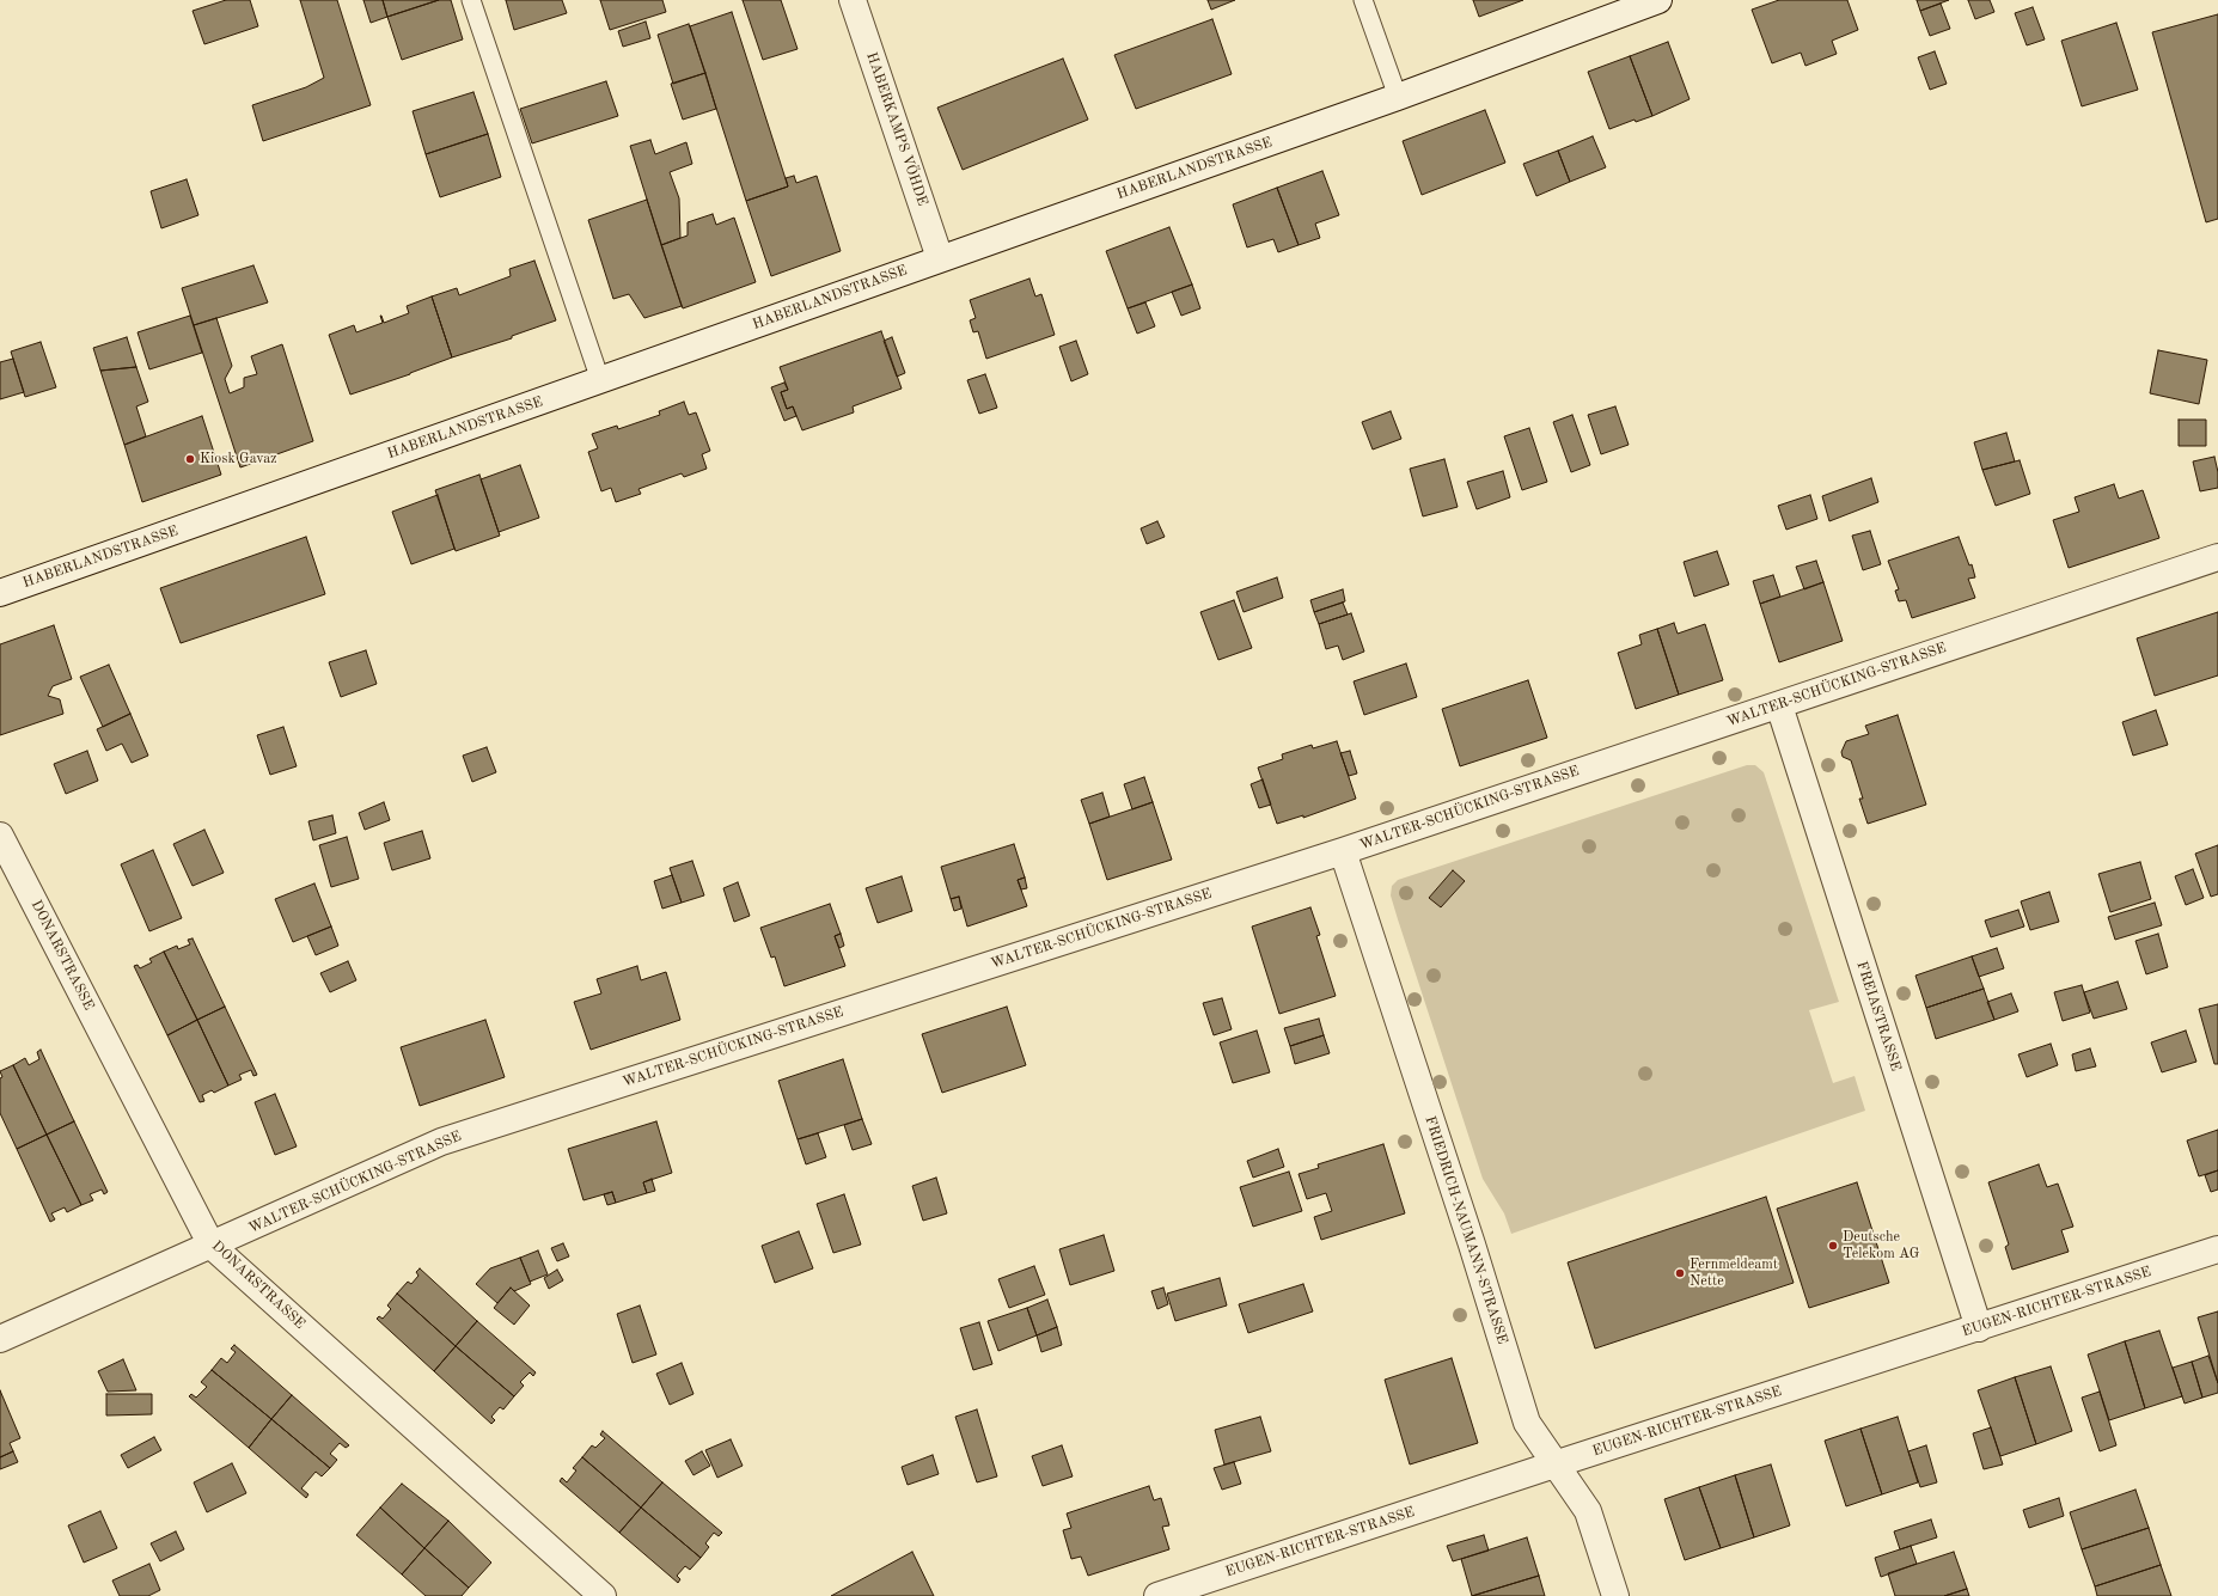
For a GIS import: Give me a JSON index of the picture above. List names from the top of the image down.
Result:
{
  "streets": {
    "street": [
      "HABERKAMPS VÖHDE",
      "HABERLANDSTRASSE",
      "WALTER-SCHÜCKING-STRASSE",
      "DONARSTRASSE",
      "FREIASTRASSE",
      "FRIEDRICH-NAUMANN-STRASSE",
      "EUGEN-RICHTER-STRASSE"
    ]
  },
  "crossings": [
    ["HABERKAMPS VÖHDE", "HABERLANDSTRASSE"],
    ["WALTER-SCHÜCKING-STRASSE", "DONARSTRASSE"],
    ["WALTER-SCHÜCKING-STRASSE", "FREIASTRASSE"],
    ["WALTER-SCHÜCKING-STRASSE", "FRIEDRICH-NAUMANN-STRASSE"],
    ["FREIASTRASSE", "EUGEN-RICHTER-STRASSE"],
    ["FRIEDRICH-NAUMANN-STRASSE", "EUGEN-RICHTER-STRASSE"]
  ],
  "places": ["Kiosk Gavaz", "Deutsche Telekom AG", "Fernmeldeamt Nette"]
}
